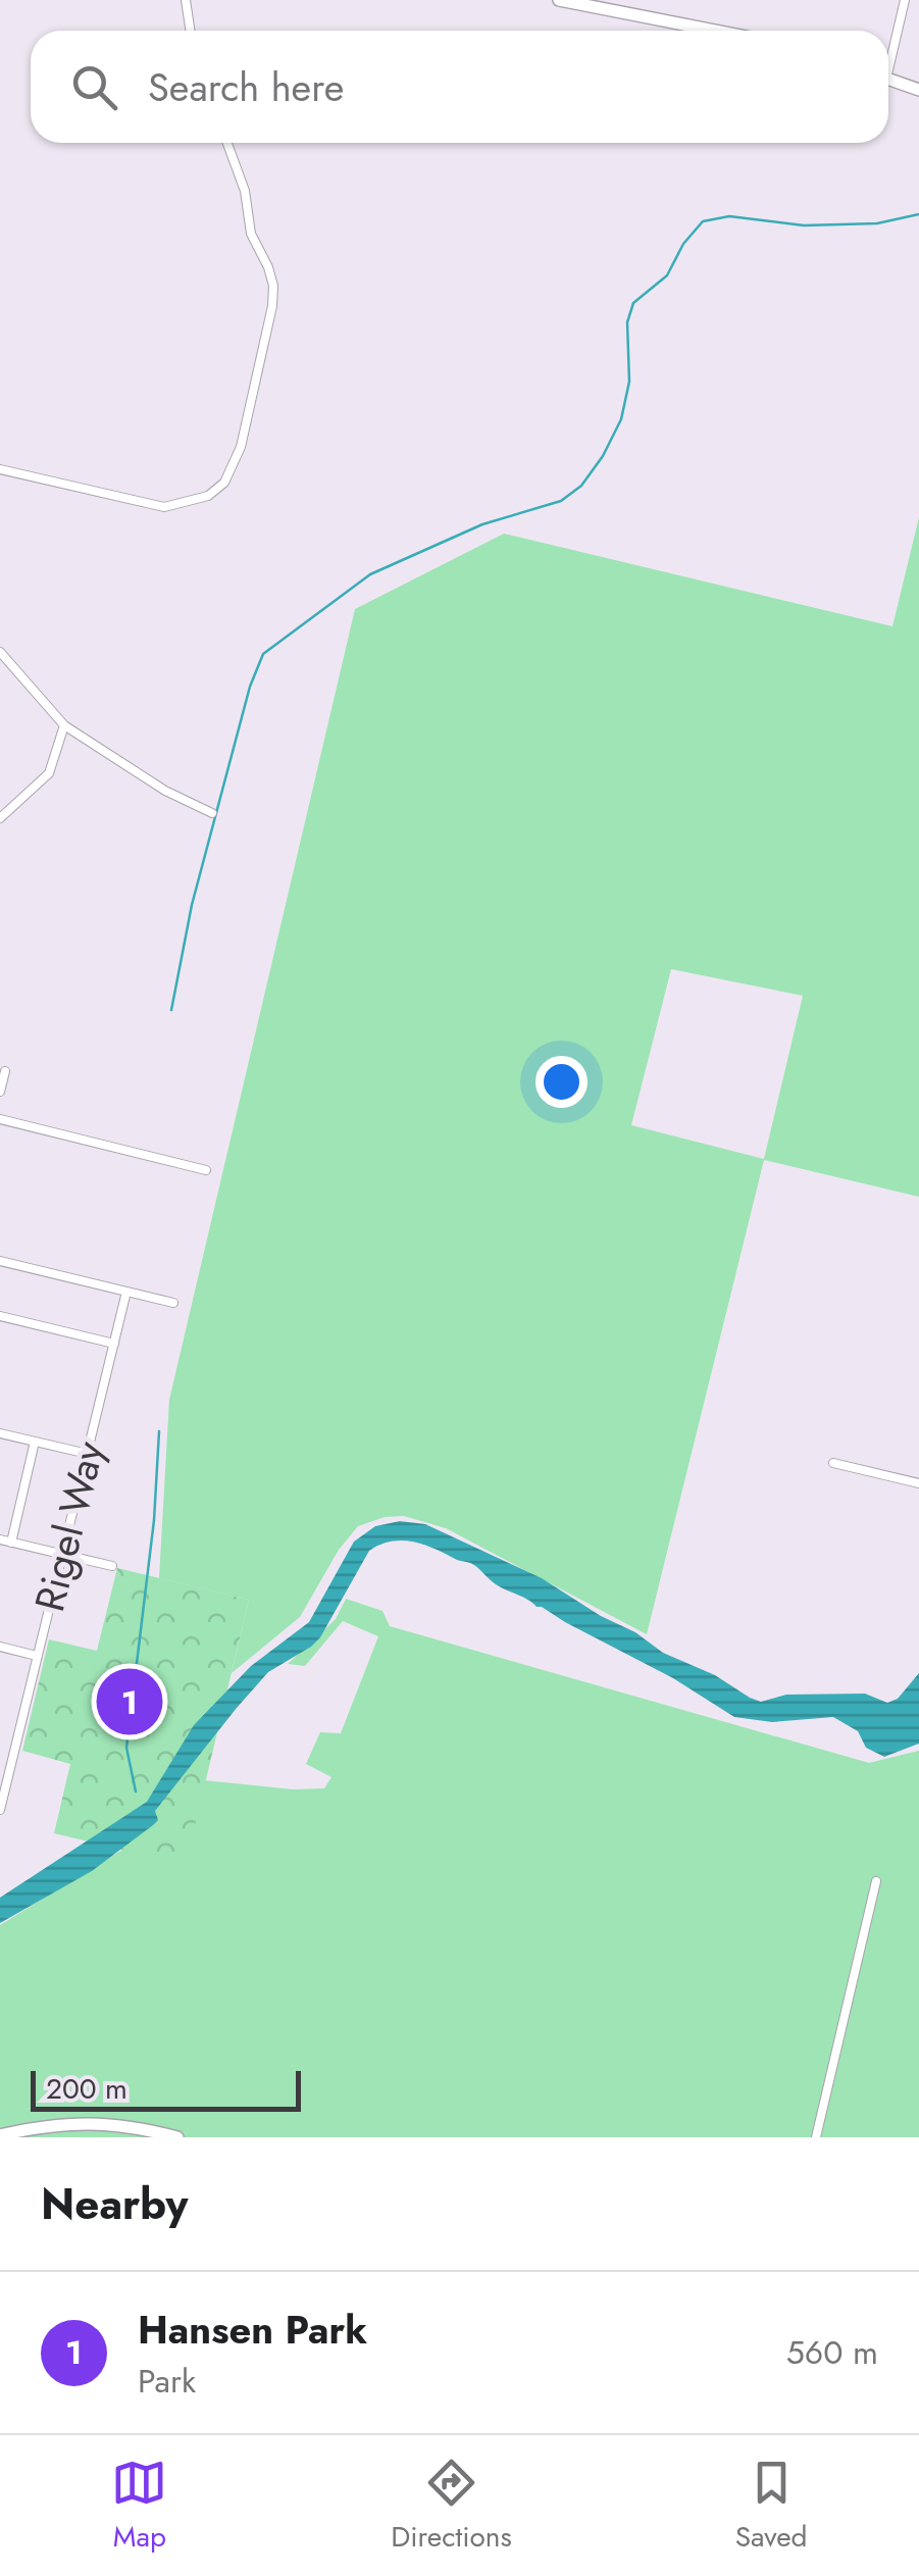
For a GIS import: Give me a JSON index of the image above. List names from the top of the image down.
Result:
{
  "streets": {
    "street": ["Rigel Way"]
  },
  "scale_bar": "200 m",
  "page": {
    "search": "Search here",
    "pins": "1",
    "scale": "200 m",
    "heading": "Nearby",
    "list": [
      {
        "mark": "1",
        "name": "Hansen Park",
        "note": "Park",
        "value": "560 m"
      }
    ],
    "nav": ["Map", "Directions", "Saved"]
  }
}
